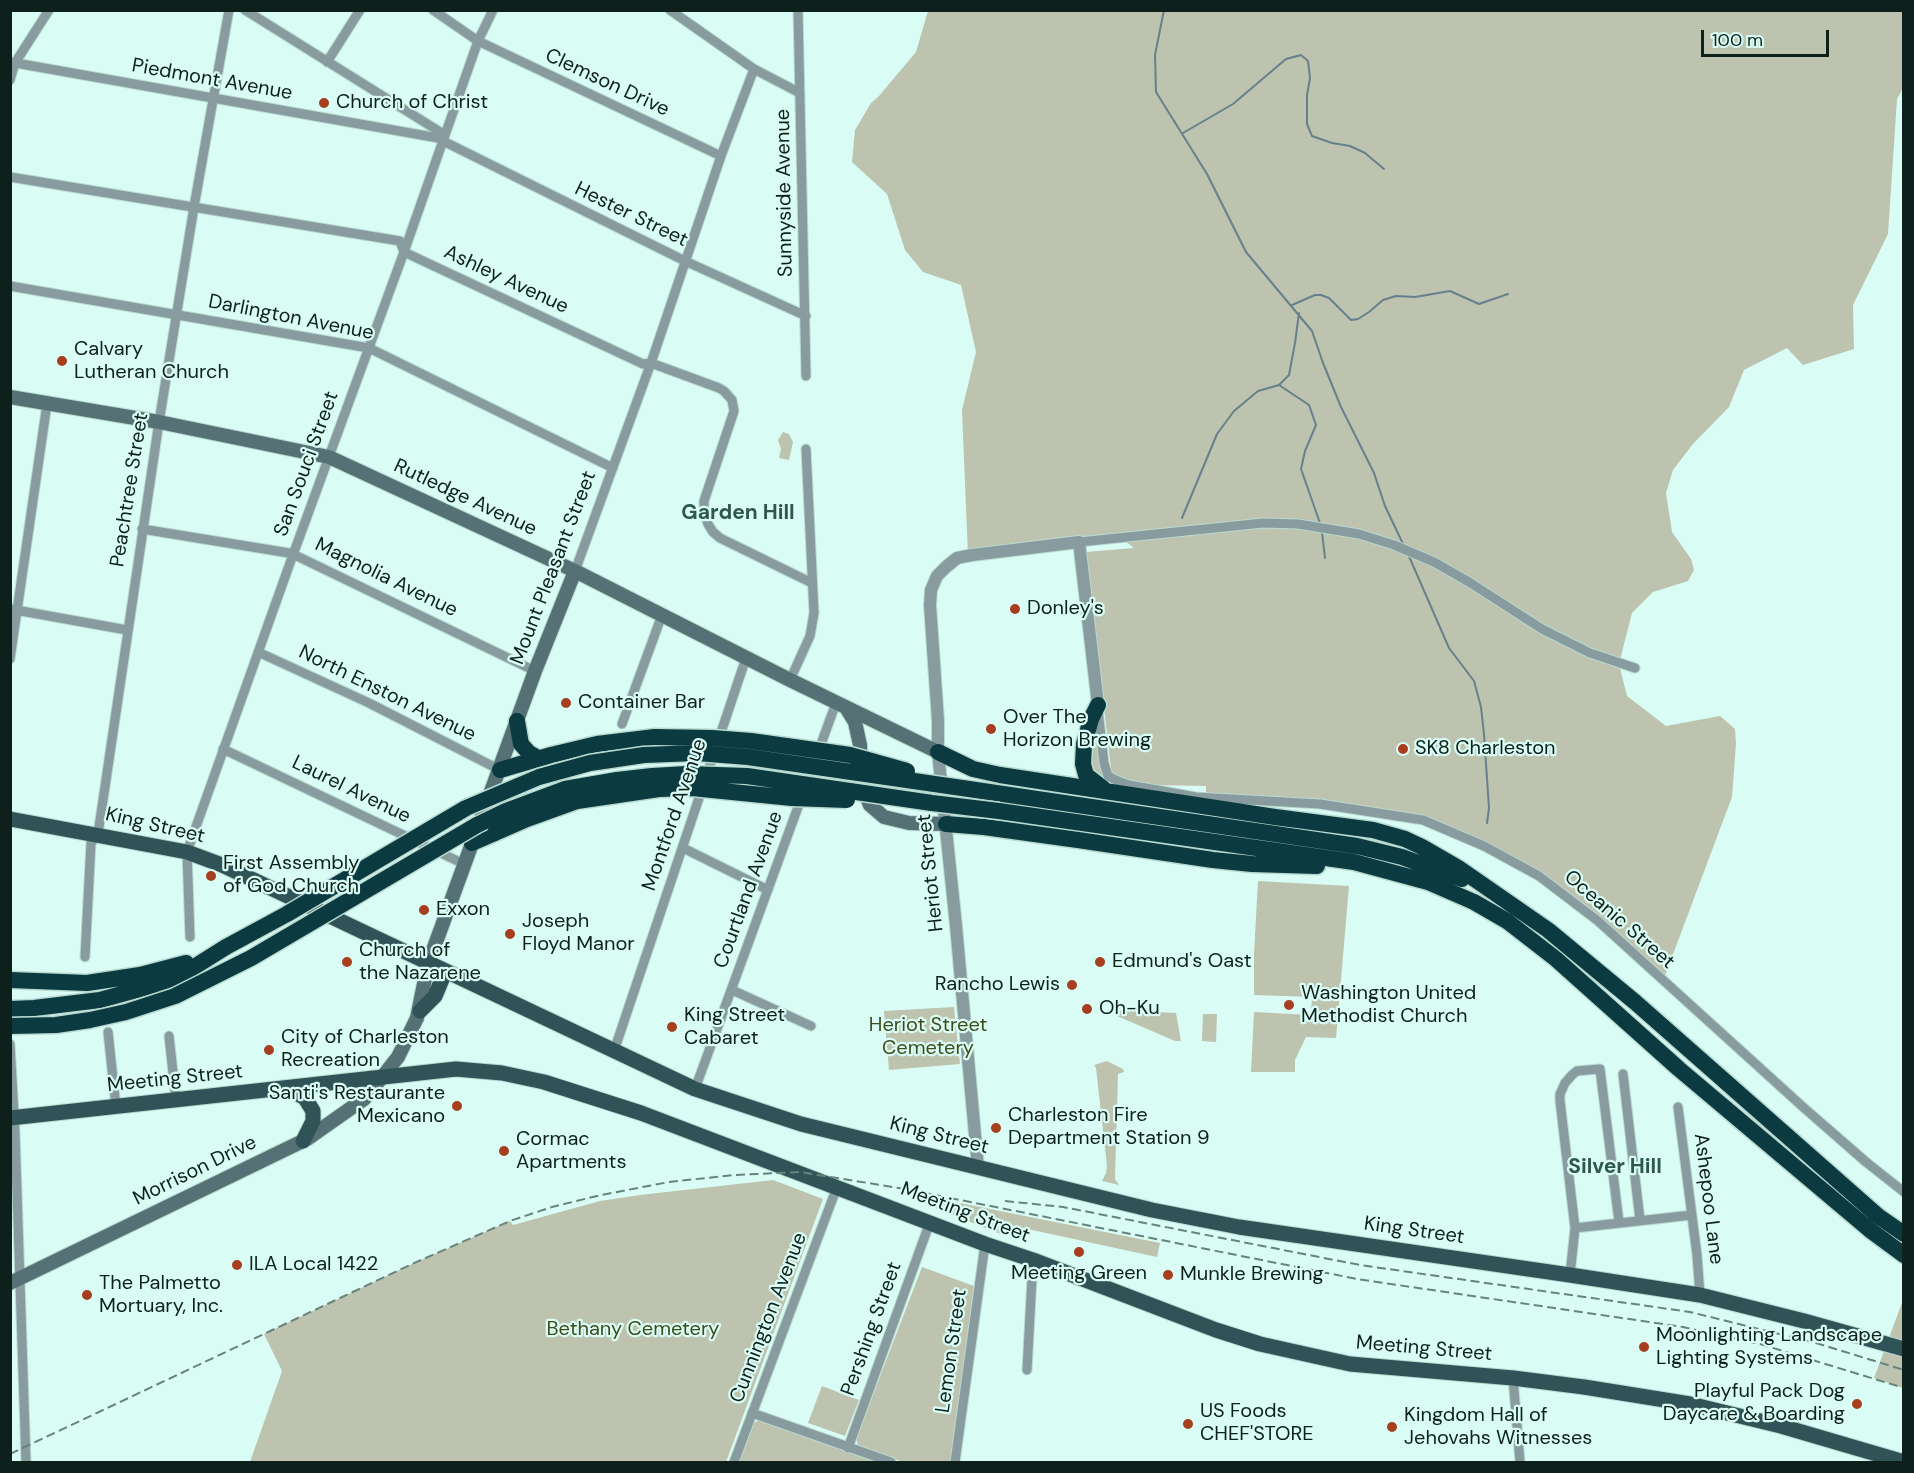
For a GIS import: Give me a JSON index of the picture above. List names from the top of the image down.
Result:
{
  "streets": {
    "main road": [
      "Rutledge Avenue",
      "Mount Pleasant Street",
      "King Street",
      "Meeting Street",
      "Morrison Drive"
    ],
    "street": [
      "Piedmont Avenue",
      "Clemson Drive",
      "Sunnyside Avenue",
      "Hester Street",
      "Ashley Avenue",
      "Darlington Avenue",
      "San Souci Street",
      "Peachtree Street",
      "Magnolia Avenue",
      "North Enston Avenue",
      "Laurel Avenue",
      "Montford Avenue",
      "Heriot Street",
      "Courtland Avenue",
      "Oceanic Street",
      "Ashepoo Lane",
      "Cunnington Avenue",
      "Pershing Street",
      "Lemon Street"
    ]
  },
  "crossings": [
    ["Piedmont Avenue", "Hester Street"],
    ["Piedmont Avenue", "San Souci Street"],
    ["Piedmont Avenue", "Peachtree Street"],
    ["Clemson Drive", "San Souci Street"],
    ["Clemson Drive", "Mount Pleasant Street"],
    ["Sunnyside Avenue", "Hester Street"],
    ["Hester Street", "San Souci Street"],
    ["Hester Street", "Mount Pleasant Street"],
    ["Ashley Avenue", "San Souci Street"],
    ["Ashley Avenue", "Peachtree Street"],
    ["Ashley Avenue", "Mount Pleasant Street"],
    ["Darlington Avenue", "San Souci Street"],
    ["Darlington Avenue", "Peachtree Street"],
    ["Darlington Avenue", "Mount Pleasant Street"],
    ["San Souci Street", "Rutledge Avenue"],
    ["San Souci Street", "Magnolia Avenue"],
    ["San Souci Street", "North Enston Avenue"],
    ["San Souci Street", "Laurel Avenue"],
    ["San Souci Street", "King Street"],
    ["Peachtree Street", "Rutledge Avenue"],
    ["Peachtree Street", "Magnolia Avenue"],
    ["Peachtree Street", "King Street"],
    ["Rutledge Avenue", "Mount Pleasant Street"],
    ["Rutledge Avenue", "Montford Avenue"],
    ["Rutledge Avenue", "Heriot Street"],
    ["Rutledge Avenue", "Courtland Avenue"],
    ["Mount Pleasant Street", "Magnolia Avenue"],
    ["Mount Pleasant Street", "North Enston Avenue"],
    ["Mount Pleasant Street", "Laurel Avenue"],
    ["Mount Pleasant Street", "King Street"],
    ["Mount Pleasant Street", "Meeting Street"],
    ["Mount Pleasant Street", "Morrison Drive"],
    ["Montford Avenue", "King Street"],
    ["King Street", "Heriot Street"],
    ["King Street", "Courtland Avenue"],
    ["King Street", "Ashepoo Lane"],
    ["Meeting Street", "Morrison Drive"],
    ["Meeting Street", "Cunnington Avenue"],
    ["Meeting Street", "Pershing Street"],
    ["Meeting Street", "Lemon Street"]
  ],
  "districts": ["Garden Hill", "Silver Hill"],
  "parks": ["Heriot Street Cemetery", "Bethany Cemetery"],
  "places": [
    "Church of Christ",
    "Calvary Lutheran Church",
    "Donley's",
    "Container Bar",
    "Over The Horizon Brewing",
    "SK8 Charleston",
    "First Assembly of God Church",
    "Exxon",
    "Joseph Floyd Manor",
    "Church of the Nazarene",
    "Edmund's Oast",
    "Rancho Lewis",
    "Washington United Methodist Church",
    "Oh-Ku",
    "King Street Cabaret",
    "City of Charleston Recreation",
    "Santi's Restaurante Mexicano",
    "Charleston Fire Department Station 9",
    "Cormac Apartments",
    "Meeting Green",
    "ILA Local 1422",
    "Munkle Brewing",
    "The Palmetto Mortuary, Inc.",
    "Moonlighting Landscape Lighting Systems",
    "Playful Pack Dog Daycare & Boarding",
    "US Foods CHEF'STORE",
    "Kingdom Hall of Jehovahs Witnesses"
  ],
  "scale_bar": "100 m"
}
